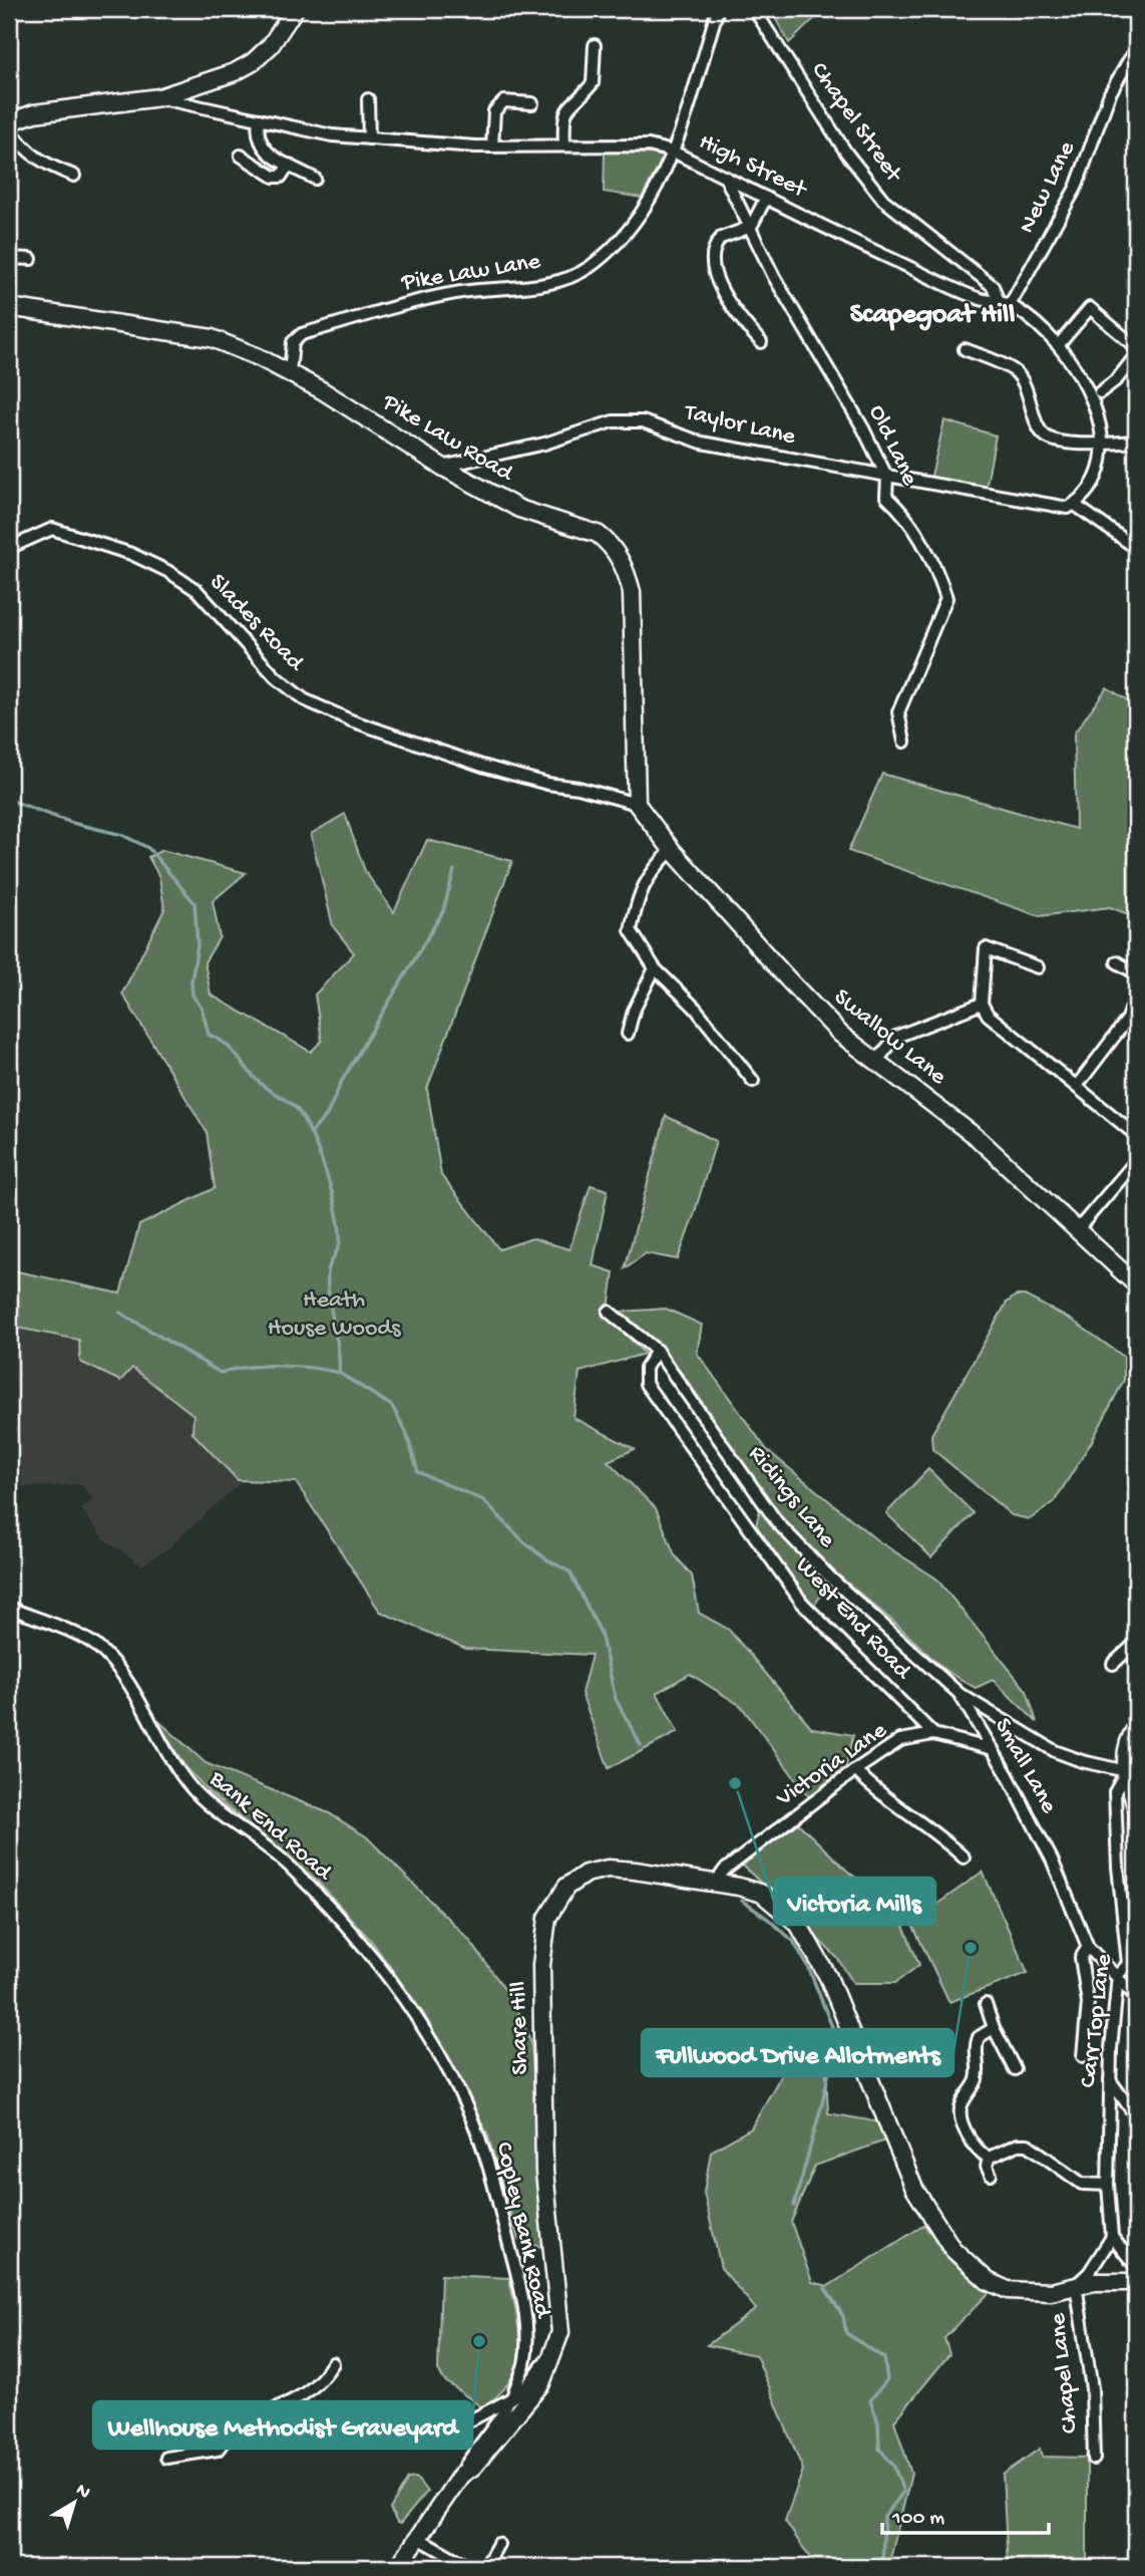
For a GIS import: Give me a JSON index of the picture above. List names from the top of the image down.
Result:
{
  "streets": {
    "street": [
      "Chapel Street",
      "High Street",
      "New Lane",
      "Pike Law Lane",
      "Taylor Lane",
      "Pike Law Road",
      "Old Lane",
      "Slades Road",
      "Swallow Lane",
      "Ridings Lane",
      "West End Road",
      "Victoria Lane",
      "Small Lane",
      "Bank End Road",
      "Carr Top Lane",
      "Share Hill",
      "Copley Bank Road",
      "Chapel Lane"
    ]
  },
  "crossings": [
    ["Chapel Street", "High Street"],
    ["Chapel Street", "New Lane"],
    ["High Street", "New Lane"],
    ["High Street", "Pike Law Lane"],
    ["High Street", "Old Lane"],
    ["Pike Law Lane", "Pike Law Road"],
    ["Taylor Lane", "Pike Law Road"],
    ["Taylor Lane", "Old Lane"],
    ["Pike Law Road", "Slades Road"],
    ["Pike Law Road", "Swallow Lane"],
    ["Slades Road", "Swallow Lane"],
    ["Ridings Lane", "West End Road"],
    ["Ridings Lane", "Small Lane"],
    ["West End Road", "Victoria Lane"],
    ["Victoria Lane", "Small Lane"],
    ["Victoria Lane", "Share Hill"],
    ["Bank End Road", "Copley Bank Road"],
    ["Share Hill", "Copley Bank Road"],
    ["Share Hill", "Chapel Lane"]
  ],
  "districts": ["Scapegoat Hill"],
  "parks": ["Heath House Woods"],
  "places": ["Victoria Mills", "Fullwood Drive Allotments", "Wellhouse Methodist Graveyard"],
  "scale_bar": "100 m",
  "north": "top right"
}
